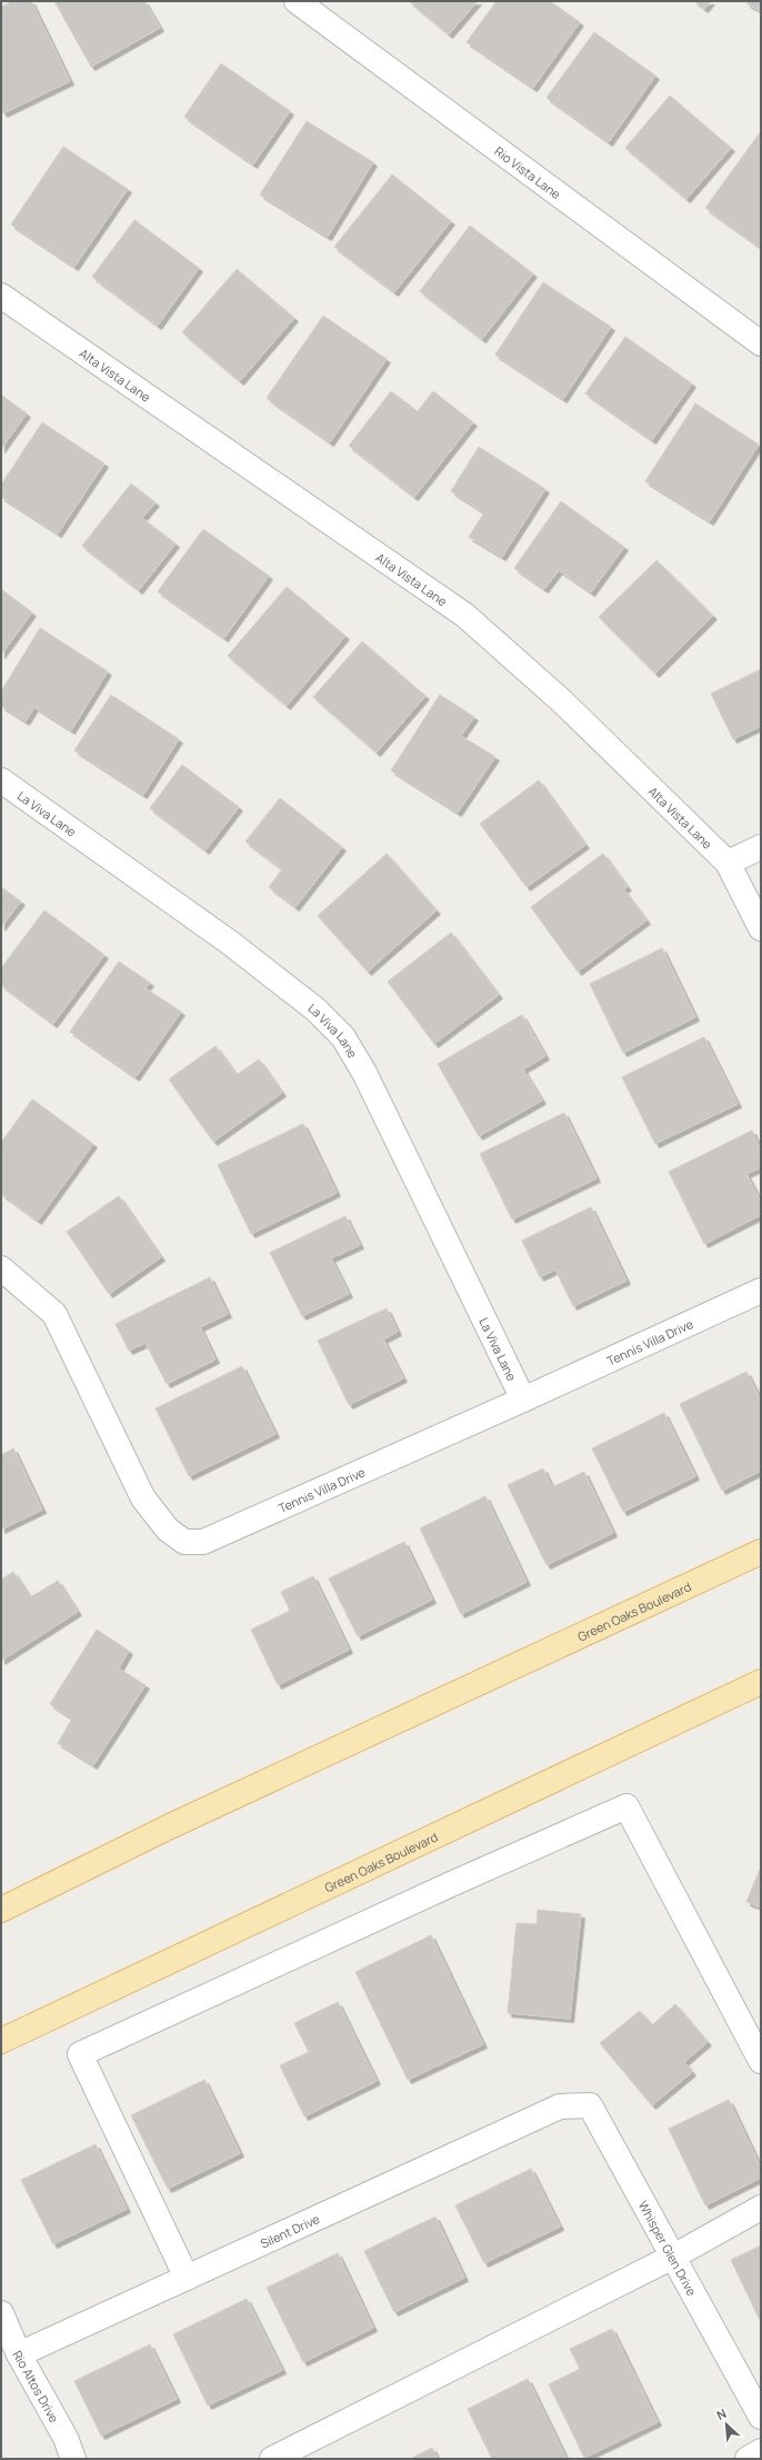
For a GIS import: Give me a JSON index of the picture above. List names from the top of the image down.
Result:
{
  "streets": {
    "main road": ["Green Oaks Boulevard"],
    "street": [
      "Rio Vista Lane",
      "Alta Vista Lane",
      "La Viva Lane",
      "Tennis Villa Drive",
      "Silent Drive",
      "Whisper Glen Drive",
      "Rio Altos Drive"
    ]
  },
  "crossings": [
    ["La Viva Lane", "Tennis Villa Drive"],
    ["Silent Drive", "Whisper Glen Drive"],
    ["Silent Drive", "Rio Altos Drive"]
  ],
  "north": "top left"
}
